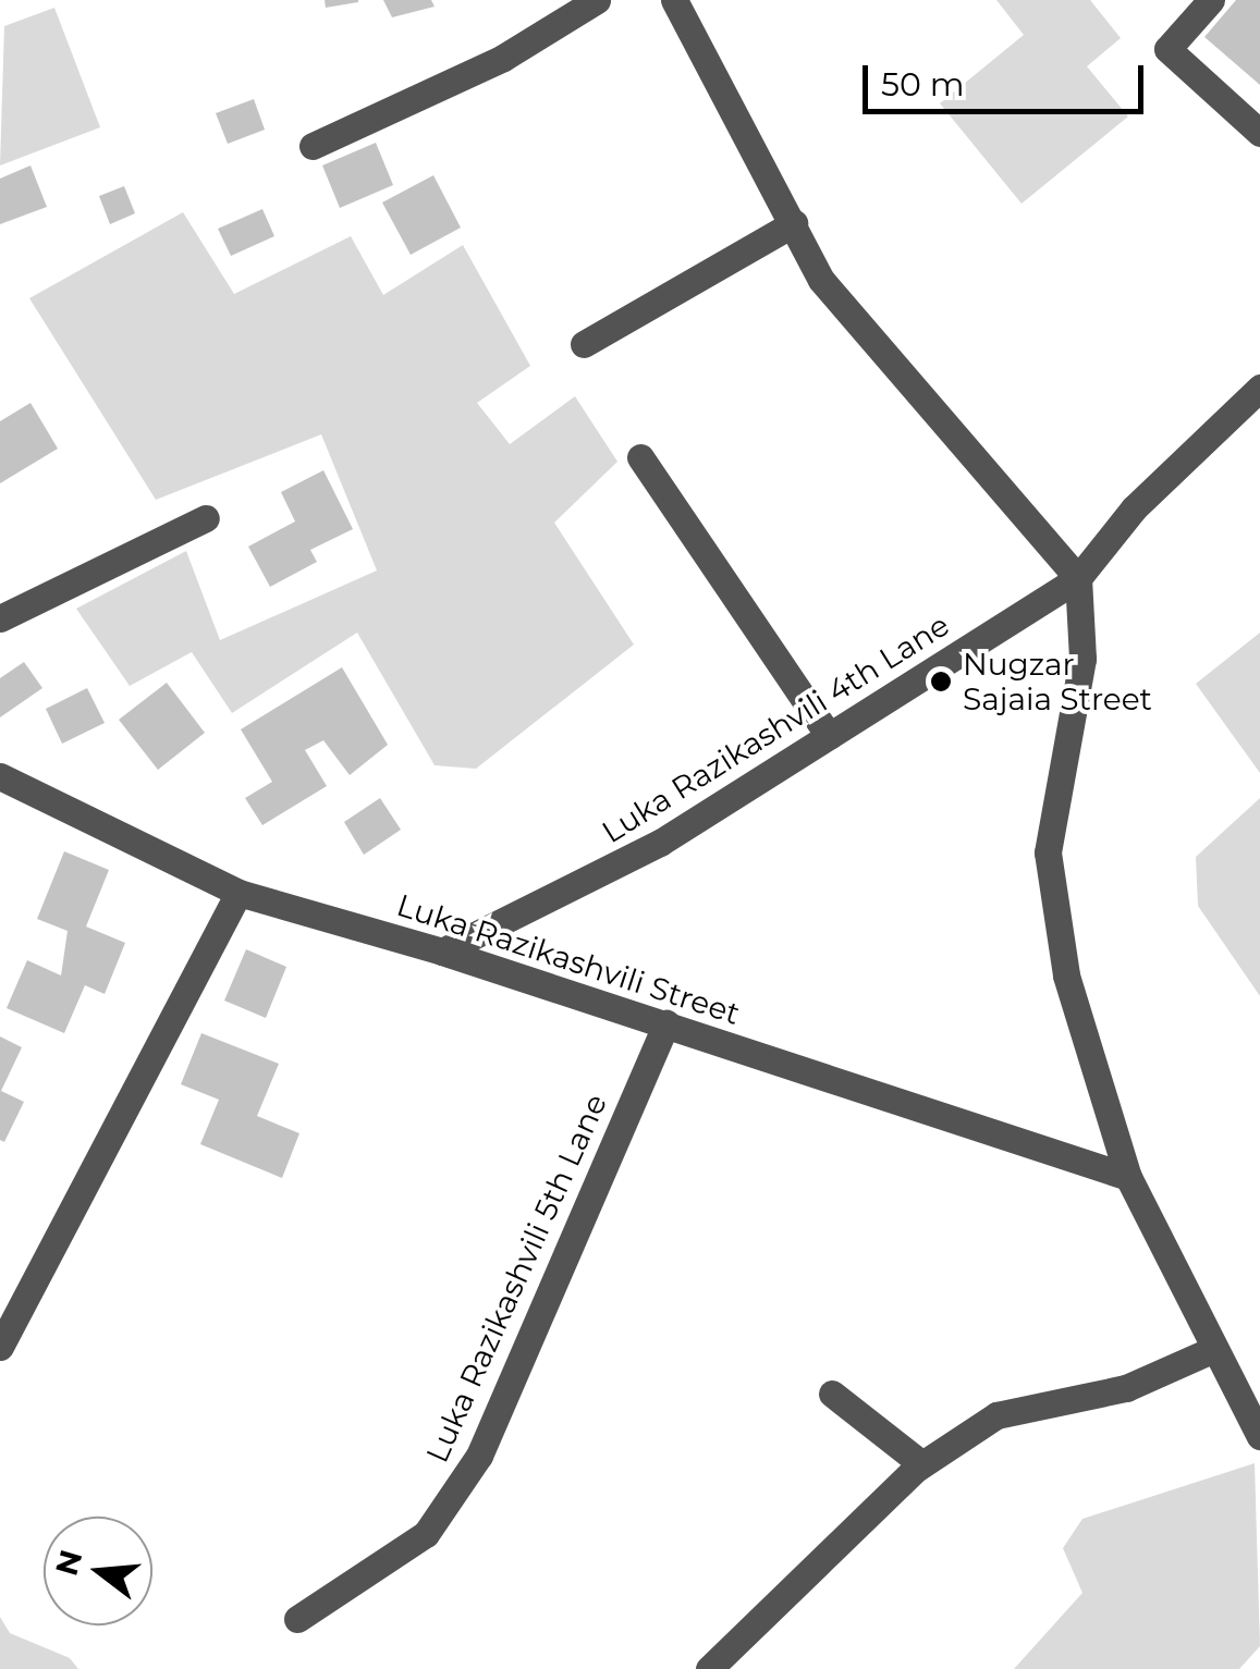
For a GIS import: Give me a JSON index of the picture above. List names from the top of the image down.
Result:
{
  "streets": {
    "street": ["Luka Razikashvili 4th Lane", "Luka Razikashvili Street", "Luka Razikashvili 5th Lane"]
  },
  "crossings": [
    ["Luka Razikashvili 4th Lane", "Luka Razikashvili Street"],
    ["Luka Razikashvili Street", "Luka Razikashvili 5th Lane"]
  ],
  "places": ["Nugzar Sajaia Street"],
  "scale_bar": "50 m",
  "north": "left"
}
